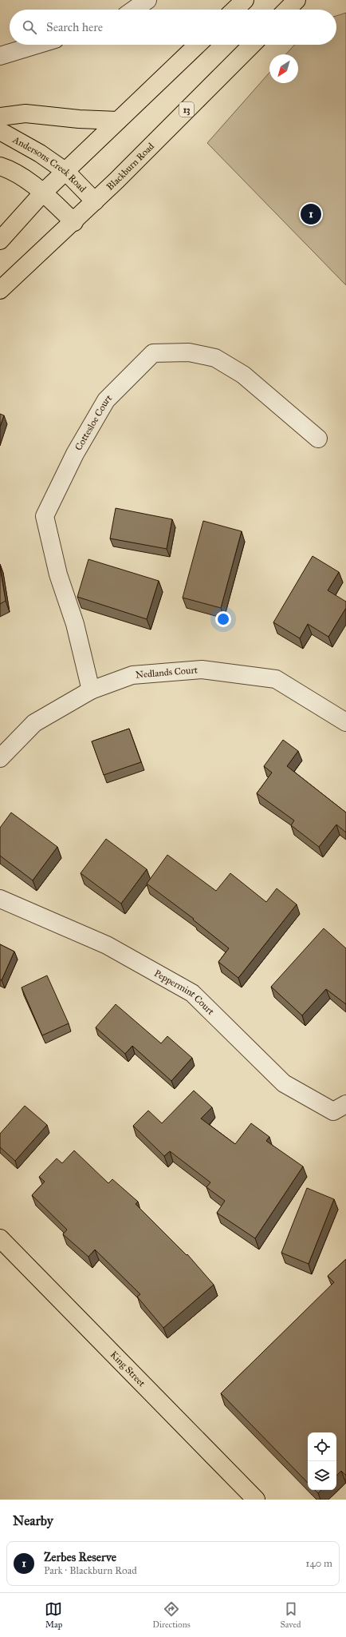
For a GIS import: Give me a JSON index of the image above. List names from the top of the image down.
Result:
{
  "streets": {
    "main road": [
      "13",
      "Andersons Creek Road",
      "Blackburn Road",
      "King Street"
    ],
    "street": ["Cottesloe Court", "Nedlands Court", "Peppermint Court"]
  },
  "crossings": [
    ["Andersons Creek Road", "Blackburn Road"],
    ["Cottesloe Court", "Nedlands Court"]
  ],
  "north": "bottom left",
  "page": {
    "search": "Search here",
    "pins": "1",
    "heading": "Nearby",
    "list": [
      {
        "mark": "1",
        "name": "Zerbes Reserve",
        "note": "Park · Blackburn Road",
        "value": "140 m"
      }
    ],
    "nav": ["Map", "Directions", "Saved"]
  }
}
